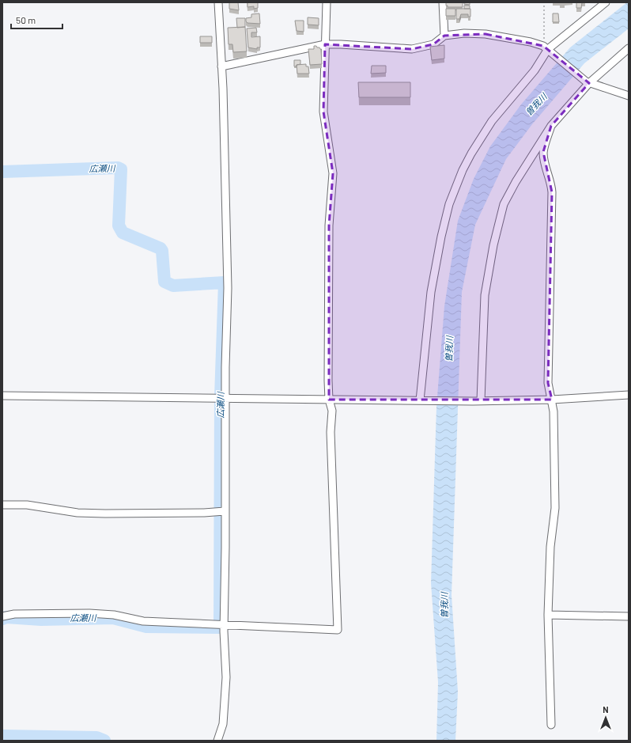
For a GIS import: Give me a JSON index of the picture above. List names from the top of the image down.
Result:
{
  "water": ["曽我川", "広瀬川"],
  "scale_bar": "50 m",
  "north": "top"
}
